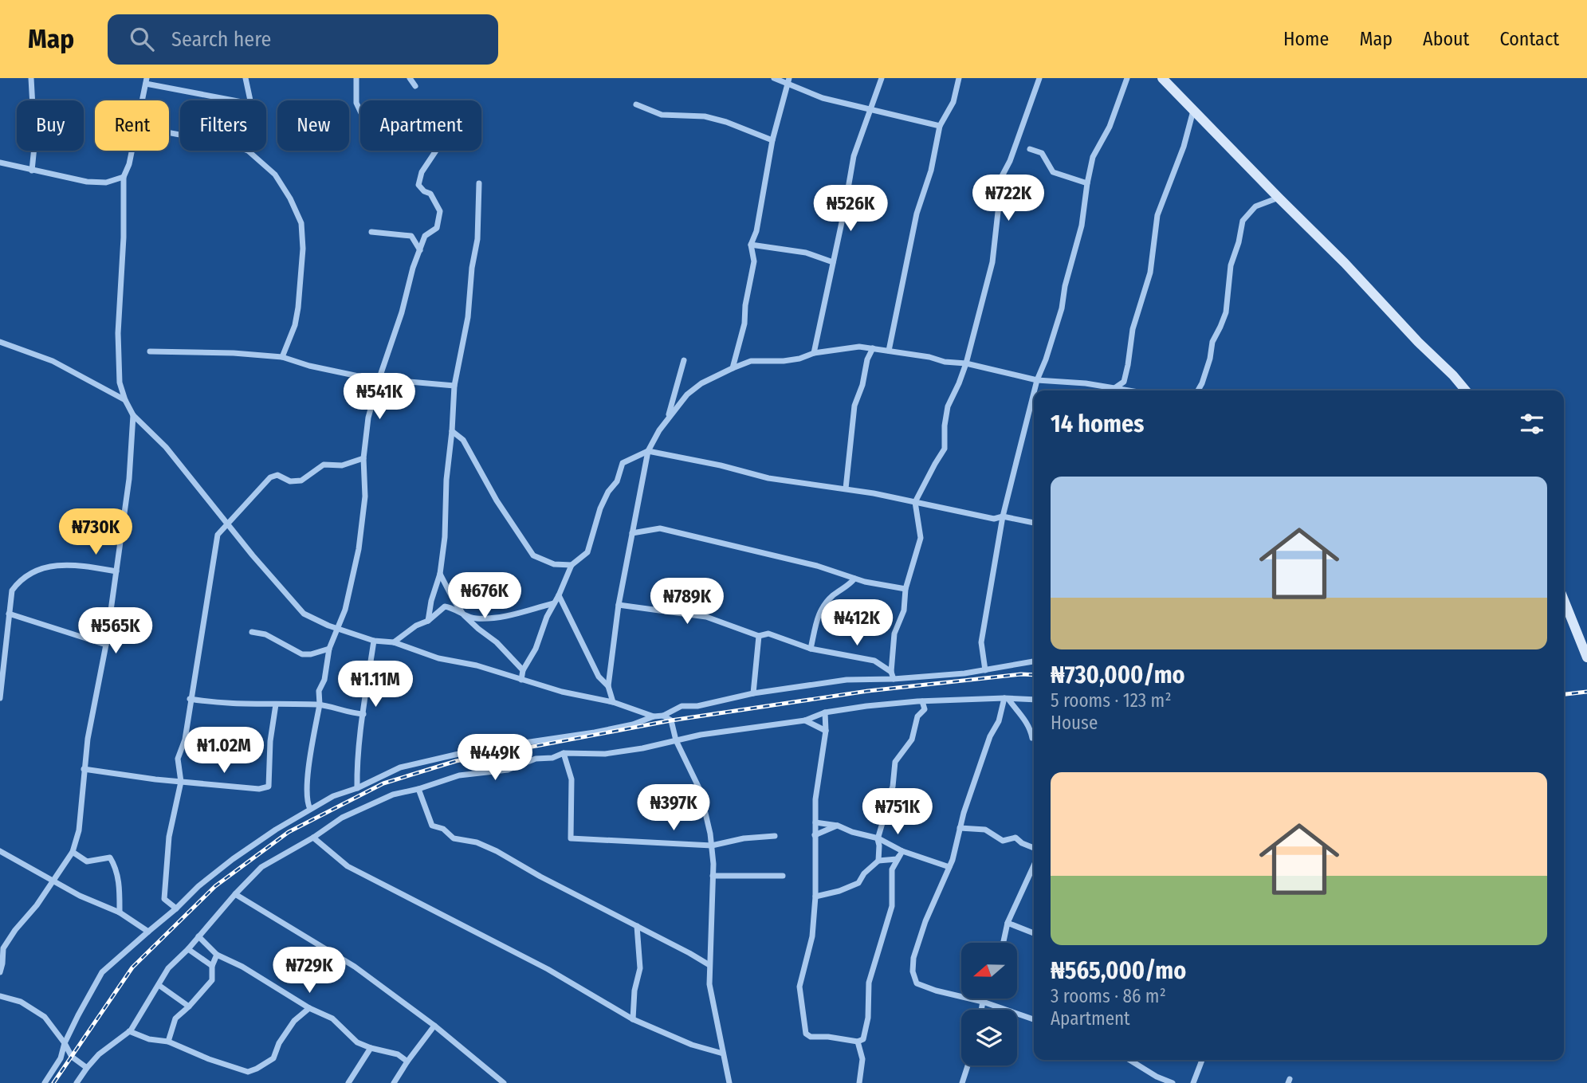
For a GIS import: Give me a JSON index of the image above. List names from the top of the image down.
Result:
{
  "north": "left",
  "page": {
    "header": "Map",
    "search": "Search here",
    "nav": [
      "Home",
      "Map",
      "About",
      "Contact"
    ],
    "chip": [
      "Buy",
      "Rent",
      "Filters",
      "New",
      "Apartment"
    ],
    "price": [
      "₦722K",
      "₦526K",
      "₦541K",
      "₦730K",
      "₦676K",
      "₦789K",
      "₦412K",
      "₦565K",
      "₦1.11M",
      "₦1.02M",
      "₦449K",
      "₦397K",
      "₦751K",
      "₦729K"
    ],
    "heading": "14 homes",
    "list": [
      {
        "name": "₦730,000/mo",
        "note": "5 rooms · 123 m² · House"
      },
      {
        "name": "₦565,000/mo",
        "note": "3 rooms · 86 m² · Apartment"
      }
    ]
  }
}
